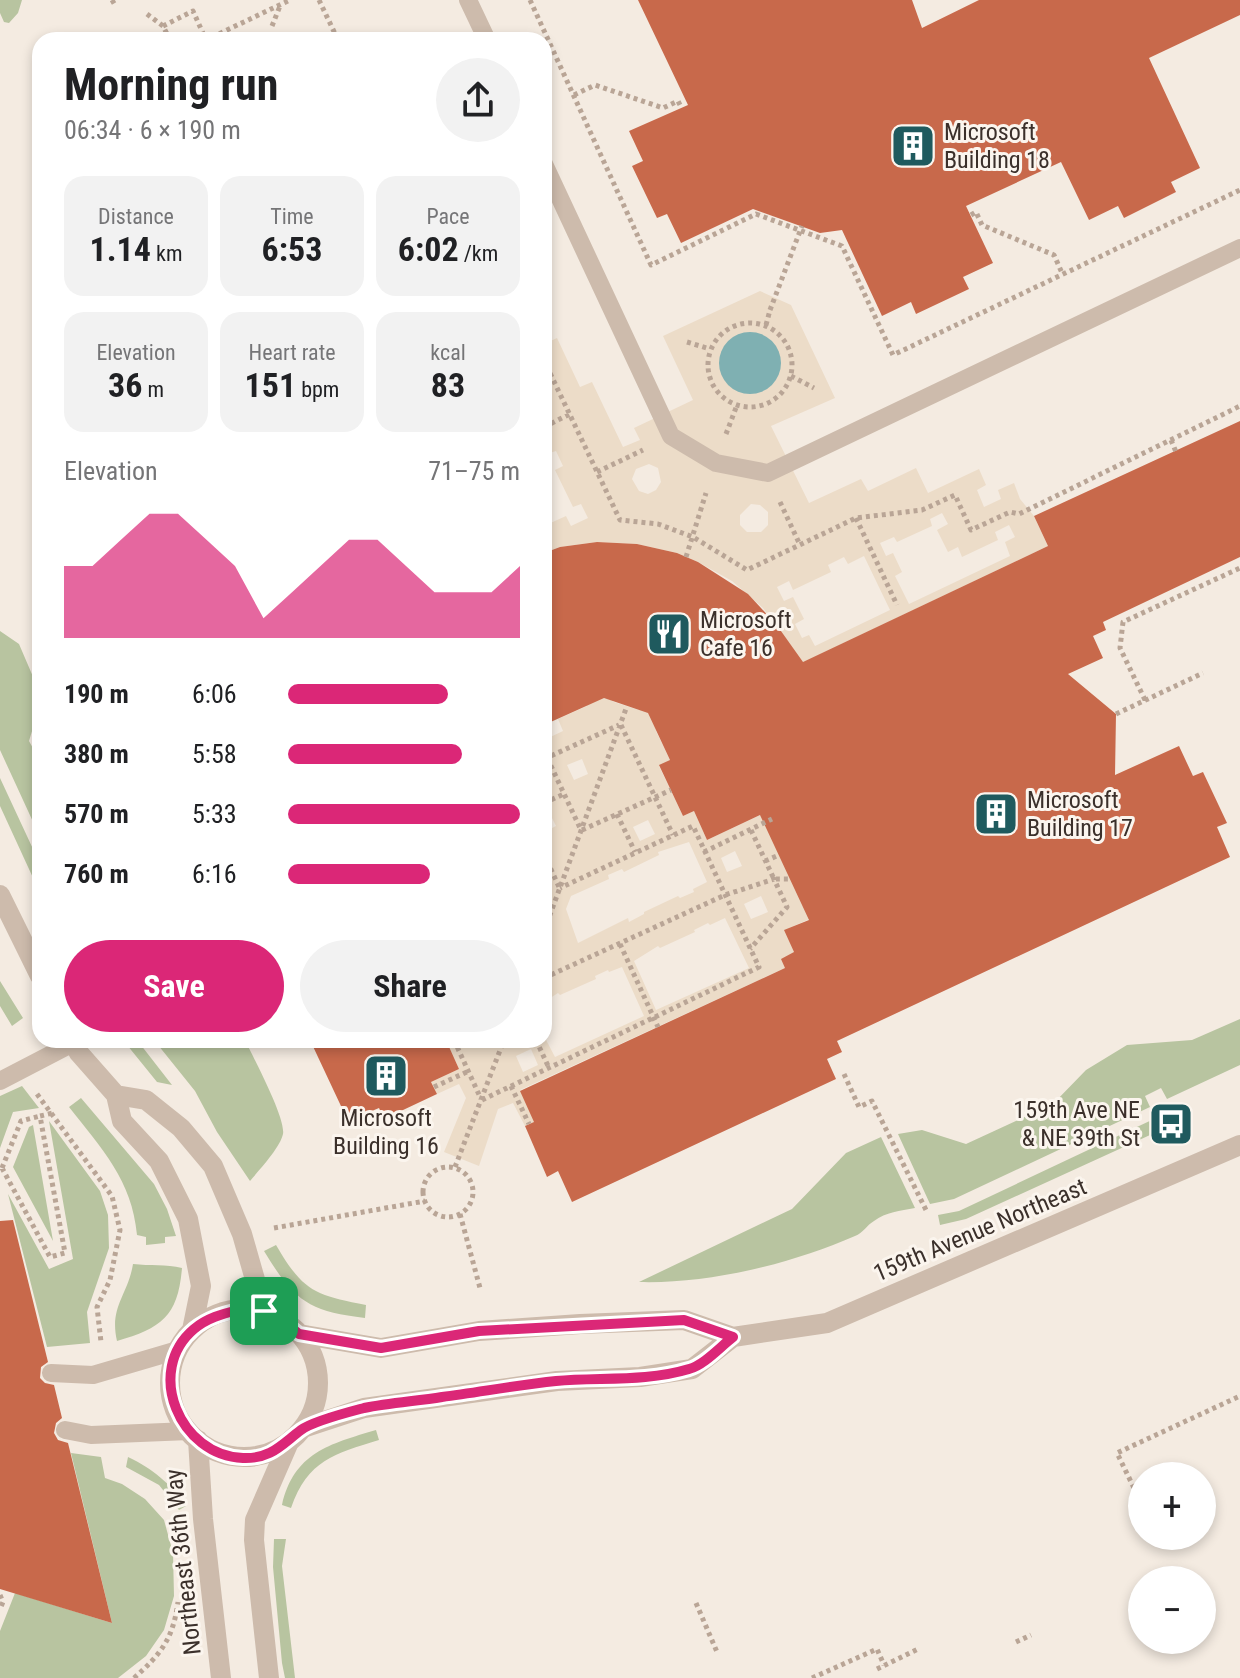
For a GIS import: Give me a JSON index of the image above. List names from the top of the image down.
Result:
{
  "streets": {
    "street": ["159th Avenue Northeast", "Northeast 36th Way"]
  },
  "crossings": [
    ["159th Avenue Northeast", "Northeast 36th Way"]
  ],
  "places": {
    "building": ["Microsoft Building 18", "Microsoft Building 17", "Microsoft Building 16"],
    "restaurant": ["Microsoft Cafe 16"],
    "bus stop": ["159th Ave NE & NE 39th St"]
  },
  "page": {
    "heading": ["Morning run", "06:34 · 6 × 190 m"],
    "stats": [
      ["Distance", "1.14 km"],
      ["Time", "6:53"],
      ["Pace", "6:02 /km"],
      ["Elevation", "36 m"],
      ["Heart rate", "151 bpm"],
      ["kcal", "83"]
    ],
    "chart": ["Elevation", "71–75 m"],
    "list": [
      {
        "name": "190 m",
        "note": "6:06"
      },
      {
        "name": "380 m",
        "note": "5:58"
      },
      {
        "name": "570 m",
        "note": "5:33"
      },
      {
        "name": "760 m",
        "note": "6:16"
      }
    ],
    "buttons": ["Save", "Share"],
    "map_buttons": ["+", "−"]
  }
}
